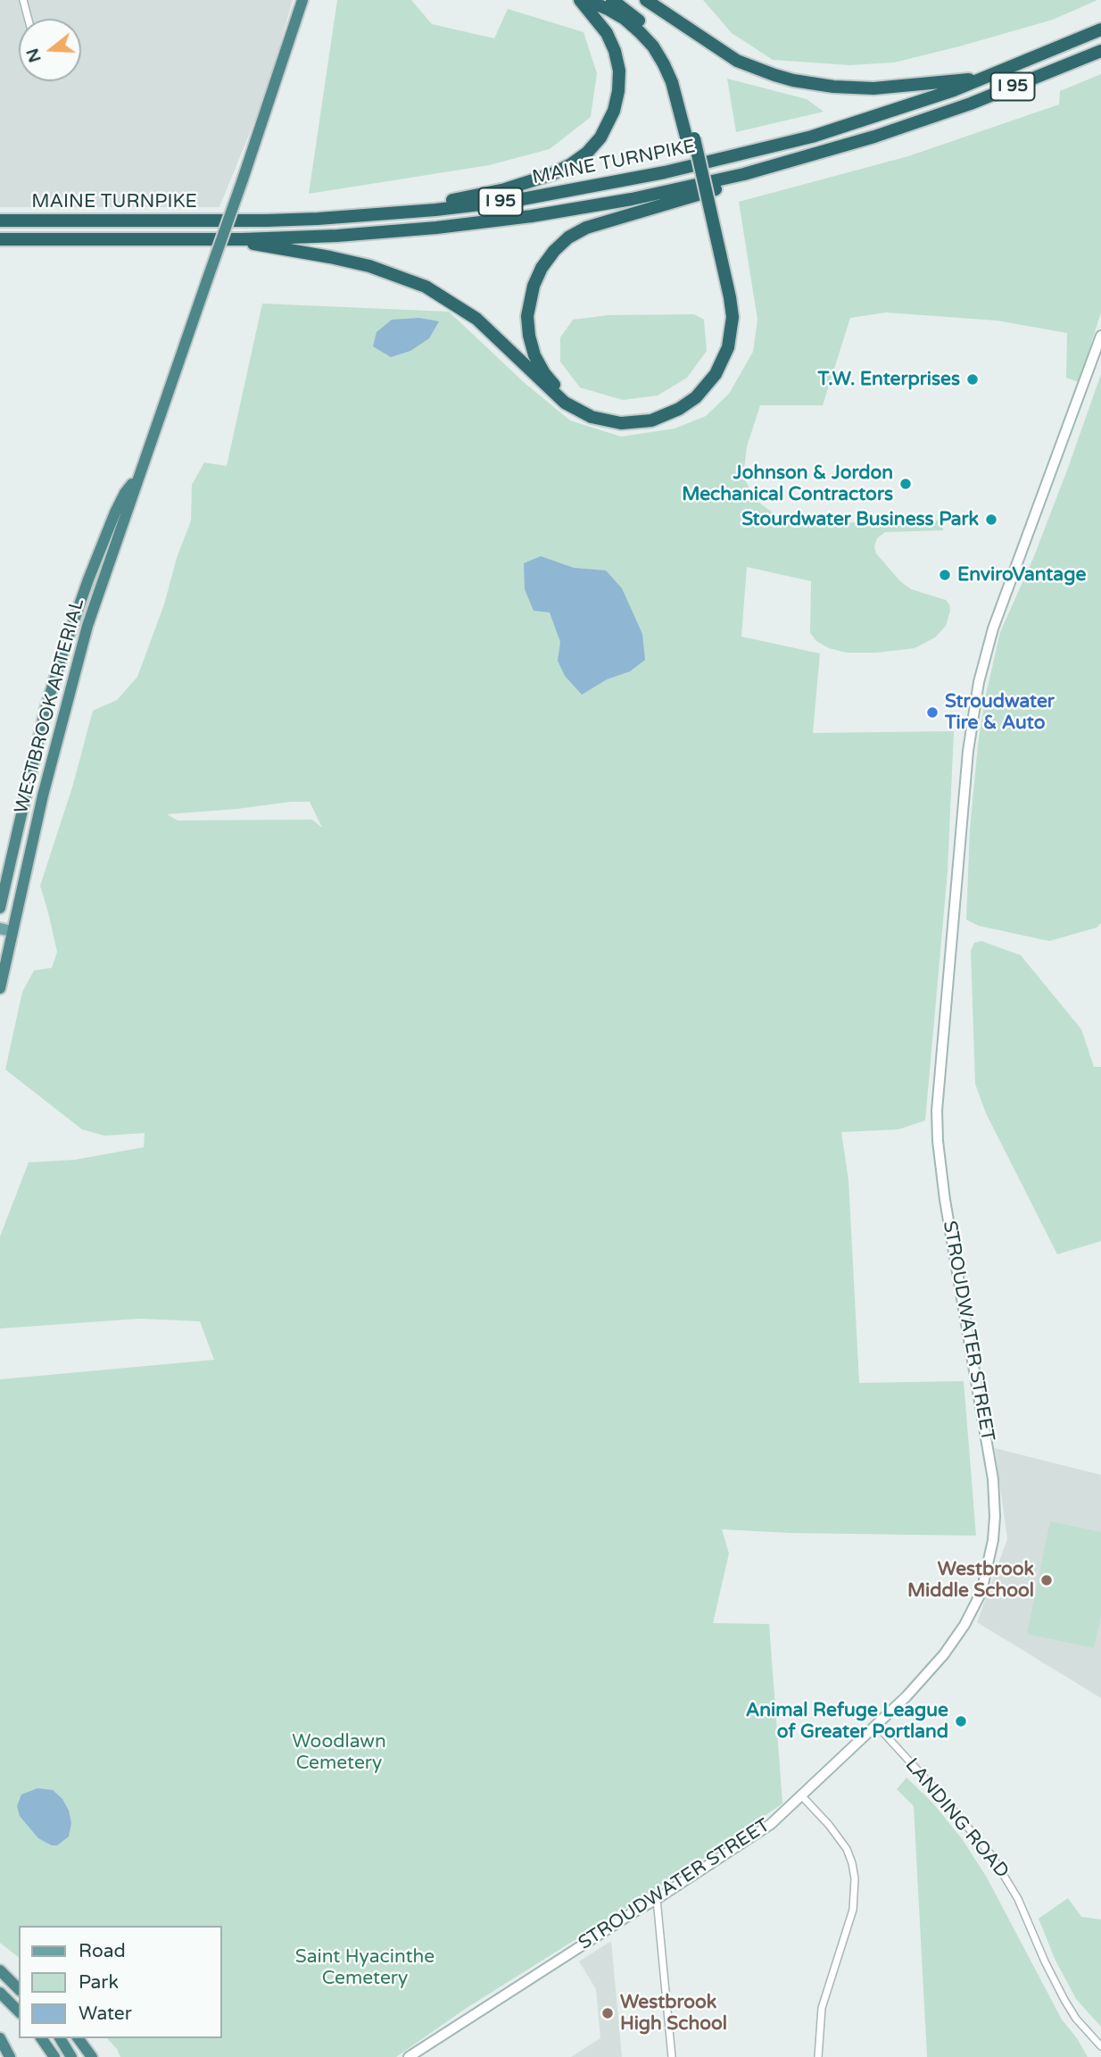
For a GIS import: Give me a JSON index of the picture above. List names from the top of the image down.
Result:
{
  "streets": {
    "highway": ["I 95", "MAINE TURNPIKE", "WESTBROOK ARTERIAL"],
    "main road": ["STROUDWATER STREET"],
    "street": ["LANDING ROAD"]
  },
  "crossings": [
    ["STROUDWATER STREET", "LANDING ROAD"]
  ],
  "parks": ["Woodlawn Cemetery", "Saint Hyacinthe Cemetery"],
  "places": [
    "T.W. Enterprises",
    "Johnson & Jordon Mechanical Contractors",
    "Stourdwater Business Park",
    "EnviroVantage",
    "Stroudwater Tire & Auto",
    "Westbrook Middle School",
    "Animal Refuge League of Greater Portland",
    "Westbrook High School"
  ],
  "legend": ["Road", "Park", "Water"],
  "north": "left"
}
